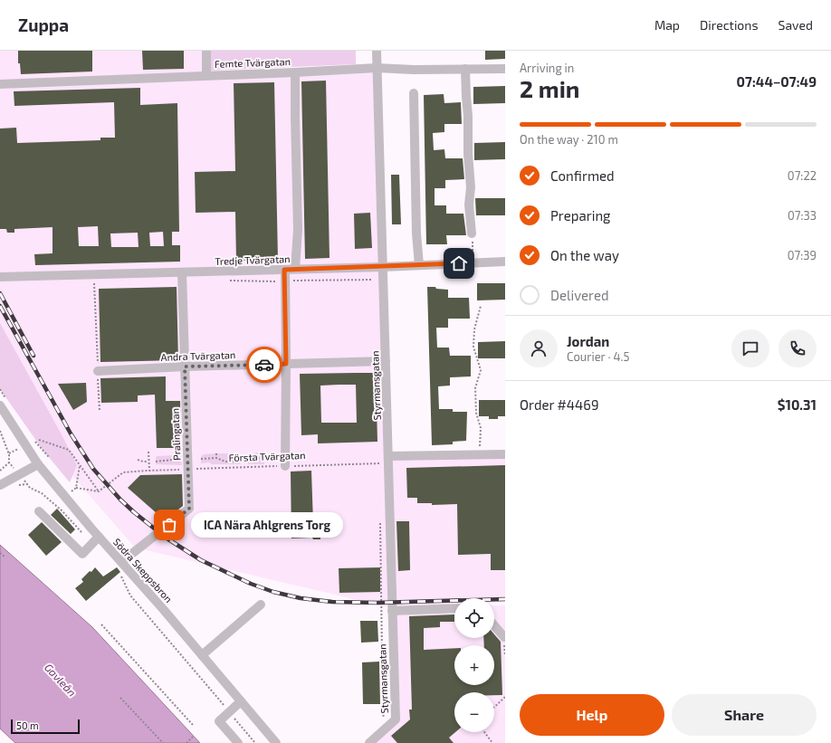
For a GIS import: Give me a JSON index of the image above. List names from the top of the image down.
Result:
{
  "streets": {
    "street": [
      "Femte Tvärgatan",
      "Tredje Tvärgatan",
      "Andra Tvärgatan",
      "Styrmansgatan",
      "Pralingatan",
      "Södra Skeppsbron"
    ],
    "path": ["Första Tvärgatan"]
  },
  "crossings": [
    ["Femte Tvärgatan", "Styrmansgatan"],
    ["Tredje Tvärgatan", "Styrmansgatan"],
    ["Tredje Tvärgatan", "Pralingatan"],
    ["Andra Tvärgatan", "Styrmansgatan"],
    ["Andra Tvärgatan", "Pralingatan"],
    ["Styrmansgatan", "Första Tvärgatan"],
    ["Pralingatan", "Första Tvärgatan"],
    ["Pralingatan", "Södra Skeppsbron"]
  ],
  "water": ["Gavleån"],
  "places": ["ICA Nära Ahlgrens Torg"],
  "scale_bar": "50 m",
  "page": {
    "header": "Zuppa",
    "nav": ["Map", "Directions", "Saved"],
    "heading": ["2 min", "Arriving in", "07:44–07:49"],
    "panel": [
      "Jordan",
      "Courier · 4.5",
      "Order #4469",
      "$10.31"
    ],
    "bar": "On the way · 210 m",
    "list": [
      ["Confirmed", "07:22"],
      ["Preparing", "07:33"],
      ["On the way", "07:39"],
      "Delivered"
    ],
    "bubble": "ICA Nära Ahlgrens Torg",
    "map_buttons": ["+", "−"],
    "buttons": ["Help", "Share"],
    "scale": "50 m"
  }
}
